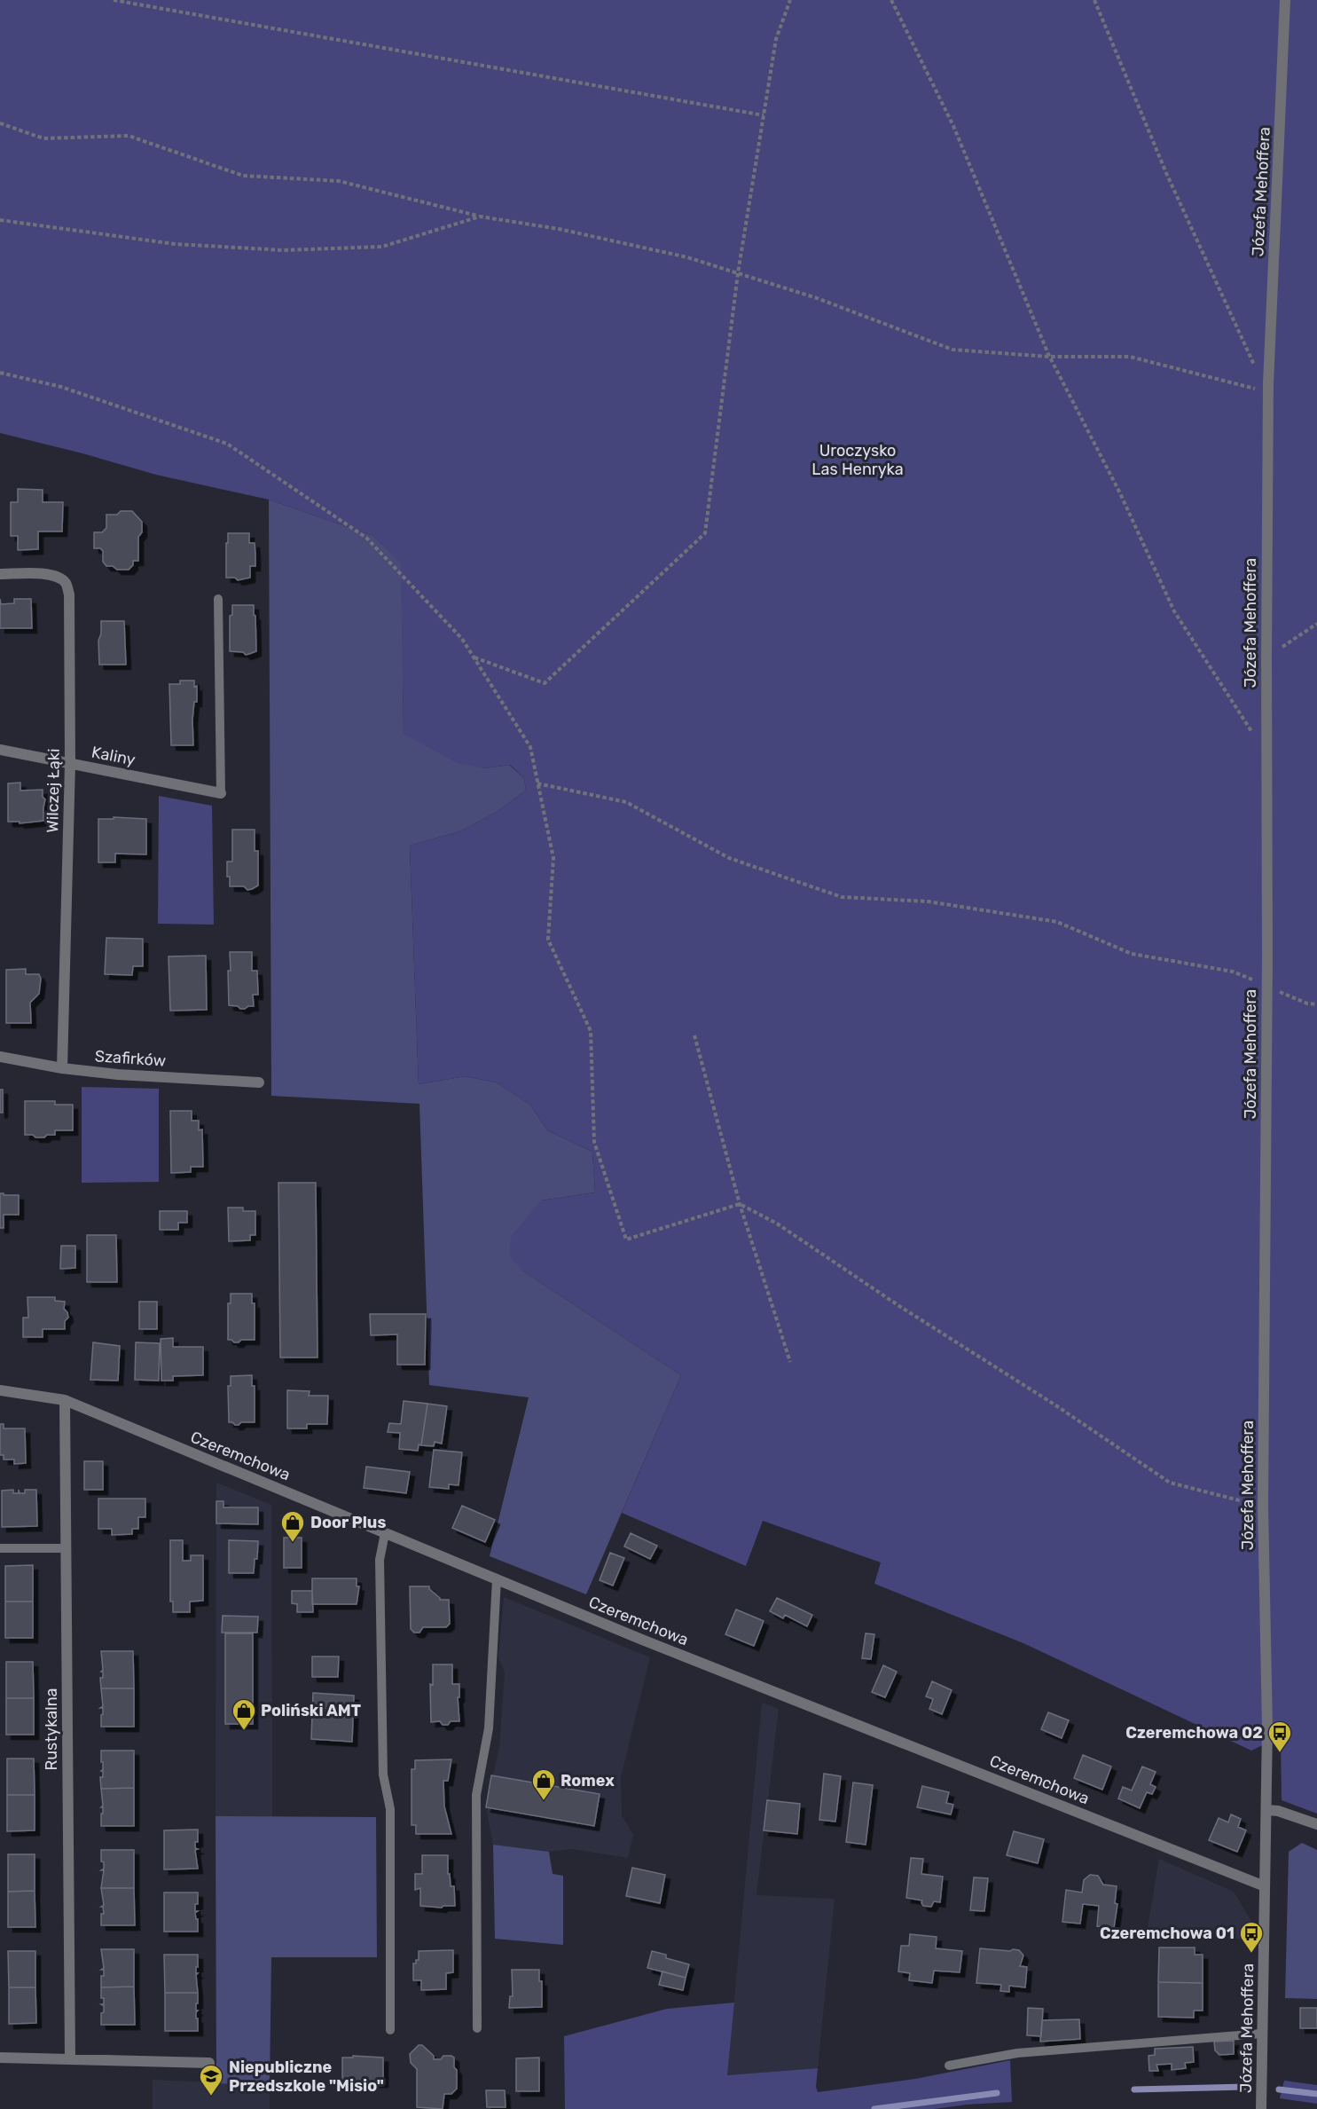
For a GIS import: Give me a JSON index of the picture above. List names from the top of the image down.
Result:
{
  "streets": {
    "street": [
      "Józefa Mehoffera",
      "Kaliny",
      "Wilczej Łąki",
      "Szafirków",
      "Czeremchowa",
      "Rustykalna"
    ]
  },
  "crossings": [
    ["Józefa Mehoffera", "Czeremchowa"],
    ["Kaliny", "Wilczej Łąki"],
    ["Wilczej Łąki", "Szafirków"],
    ["Czeremchowa", "Rustykalna"]
  ],
  "parks": ["Uroczysko Las Henryka"],
  "places": {
    "shop": ["Door Plus", "Poliński AMT", "Romex"],
    "bus stop": ["Czeremchowa 02", "Czeremchowa 01"],
    "school or university": ["Niepubliczne Przedszkole \"Misio\""]
  }
}
